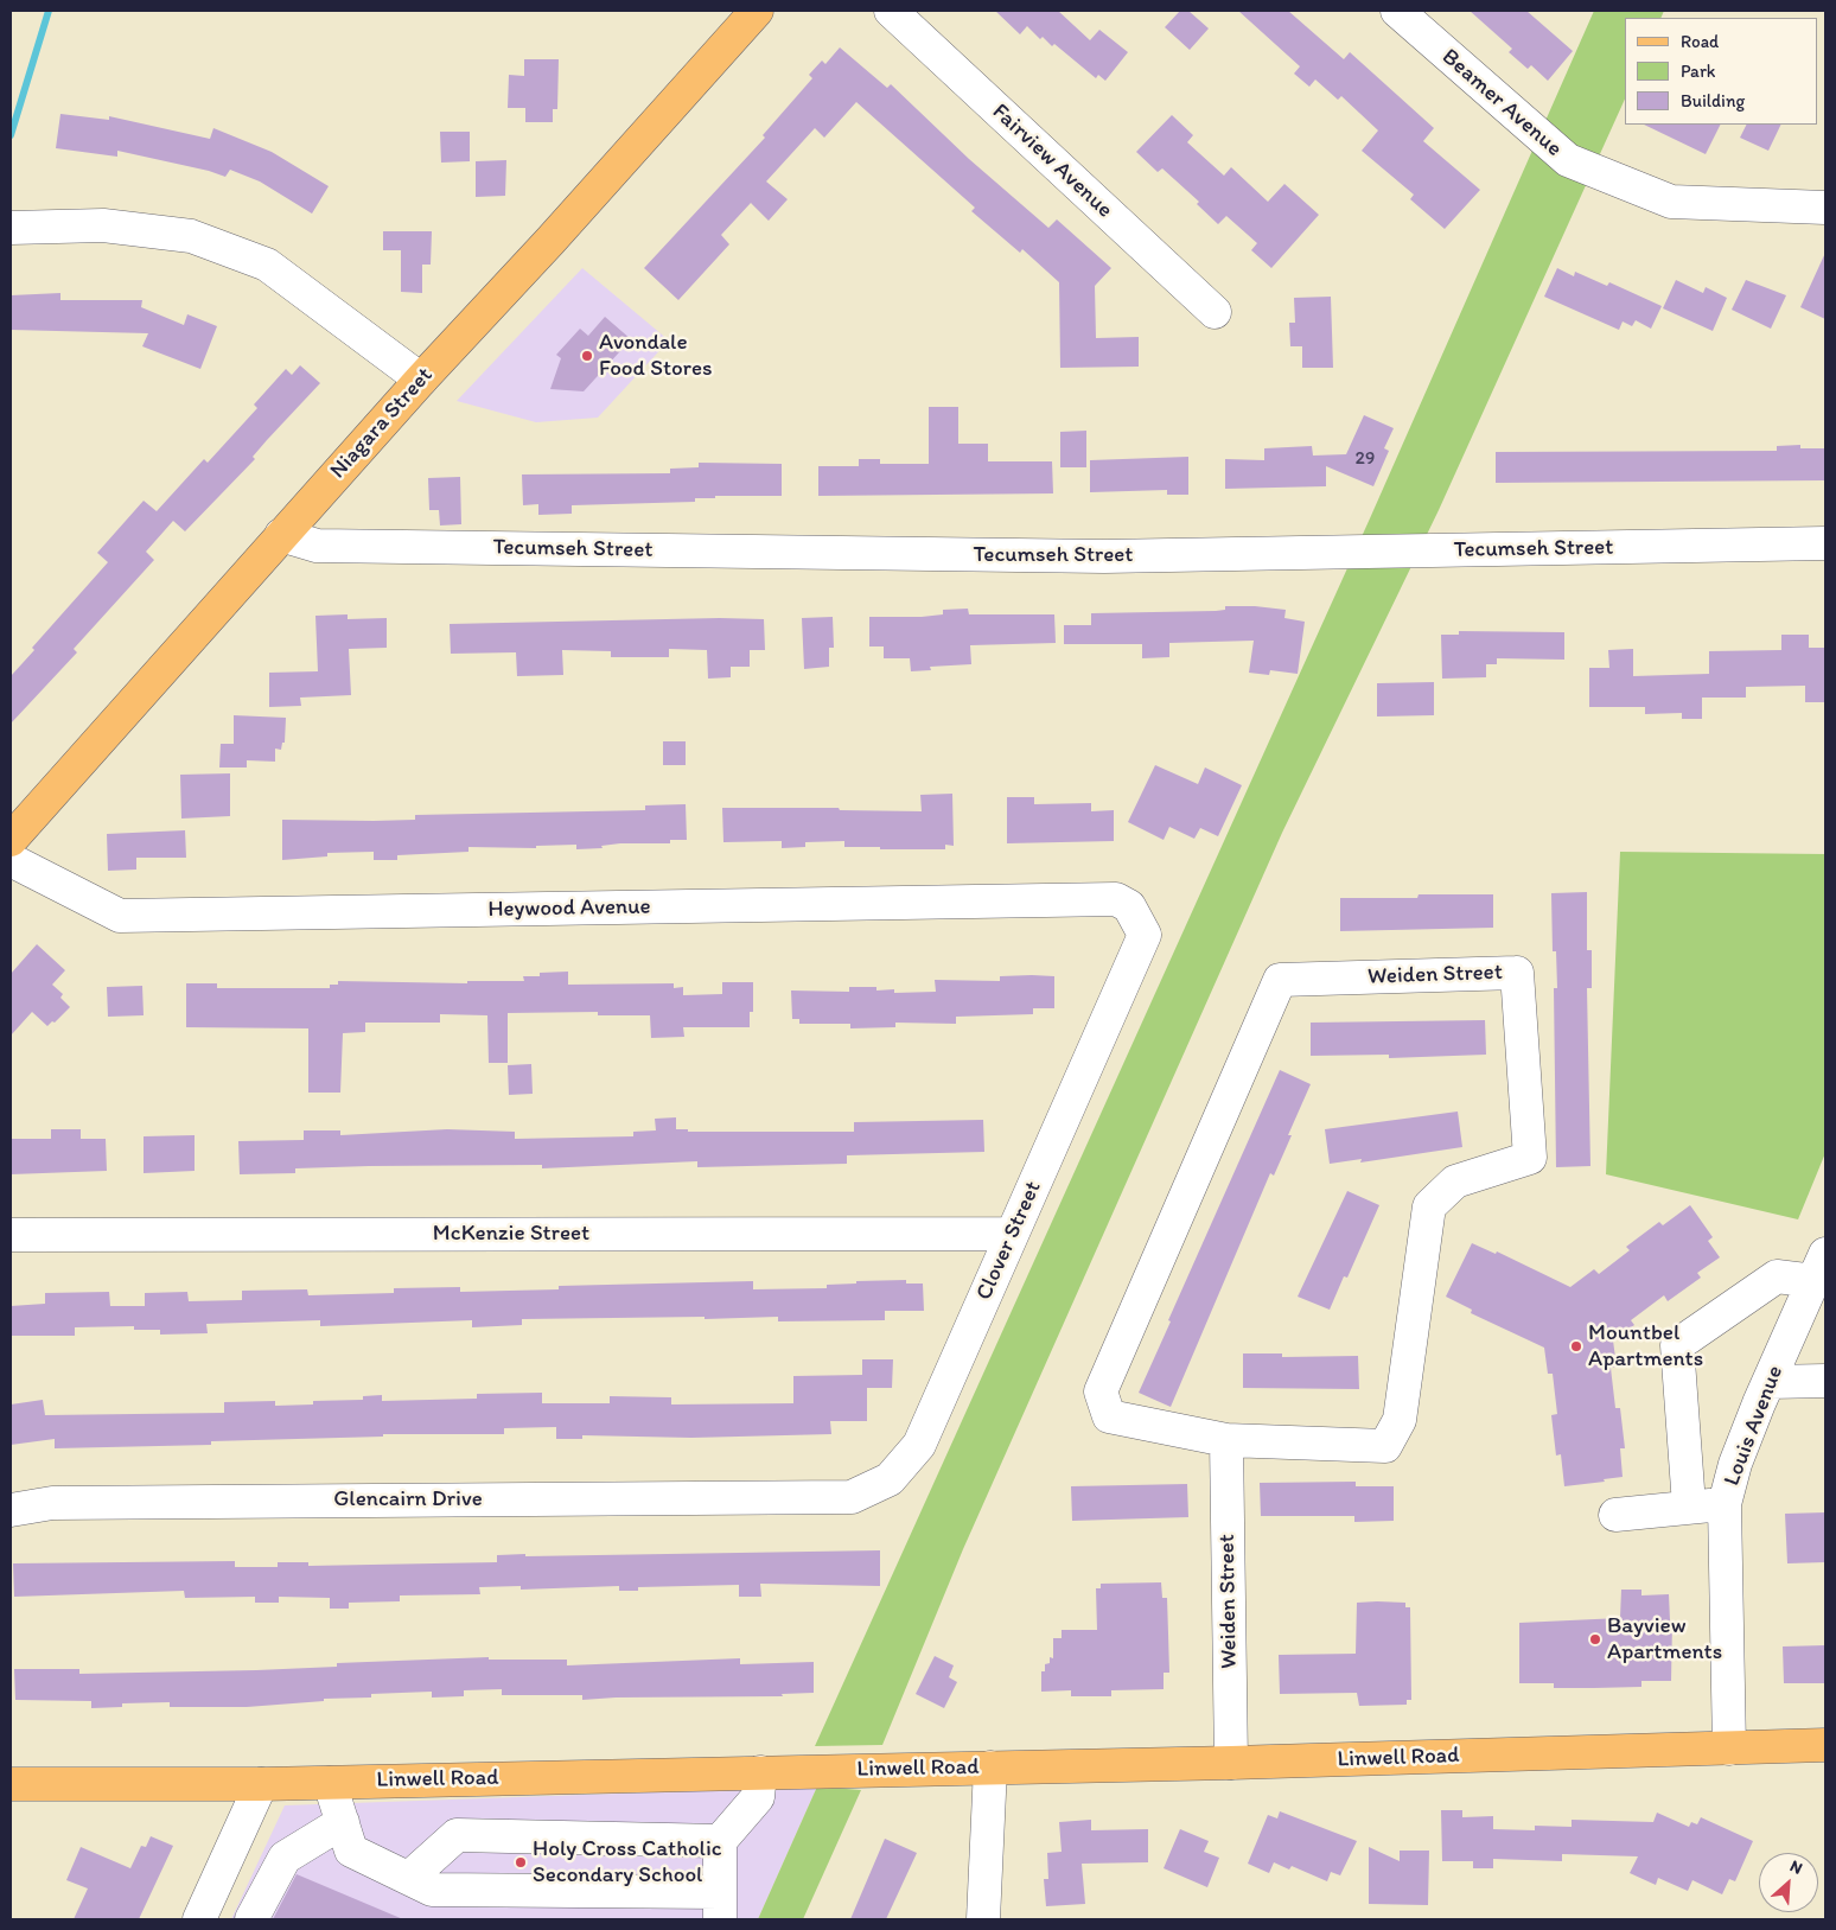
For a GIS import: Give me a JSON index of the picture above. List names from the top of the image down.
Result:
{
  "streets": {
    "main road": ["Niagara Street", "Linwell Road"],
    "street": [
      "Beamer Avenue",
      "Fairview Avenue",
      "Tecumseh Street",
      "Heywood Avenue",
      "Weiden Street",
      "McKenzie Street",
      "Clover Street",
      "Louis Avenue",
      "Glencairn Drive"
    ]
  },
  "crossings": [
    ["Niagara Street", "Tecumseh Street"],
    ["Heywood Avenue", "Clover Street"],
    ["Weiden Street", "Linwell Road"],
    ["McKenzie Street", "Clover Street"],
    ["Clover Street", "Glencairn Drive"],
    ["Louis Avenue", "Linwell Road"]
  ],
  "places": [
    "Avondale Food Stores",
    "Mountbel Apartments",
    "Bayview Apartments",
    "Holy Cross Catholic Secondary School"
  ],
  "house_numbers": ["29"],
  "legend": ["Road", "Park", "Building"],
  "north": "top right"
}
